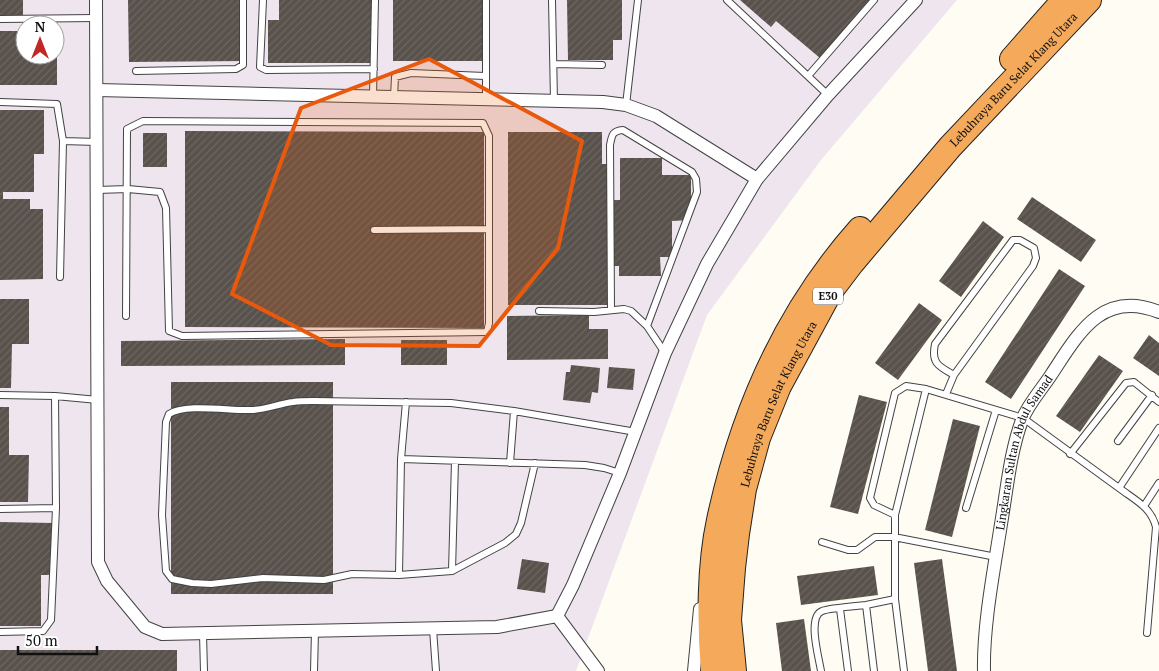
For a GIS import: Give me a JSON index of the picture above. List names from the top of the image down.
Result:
{
  "streets": {
    "highway": ["Lebuhraya Baru Selat Klang Utara", "E30"],
    "street": ["Lingkaran Sultan Abdul Samad"]
  },
  "scale_bar": "50 m",
  "north": "top"
}
